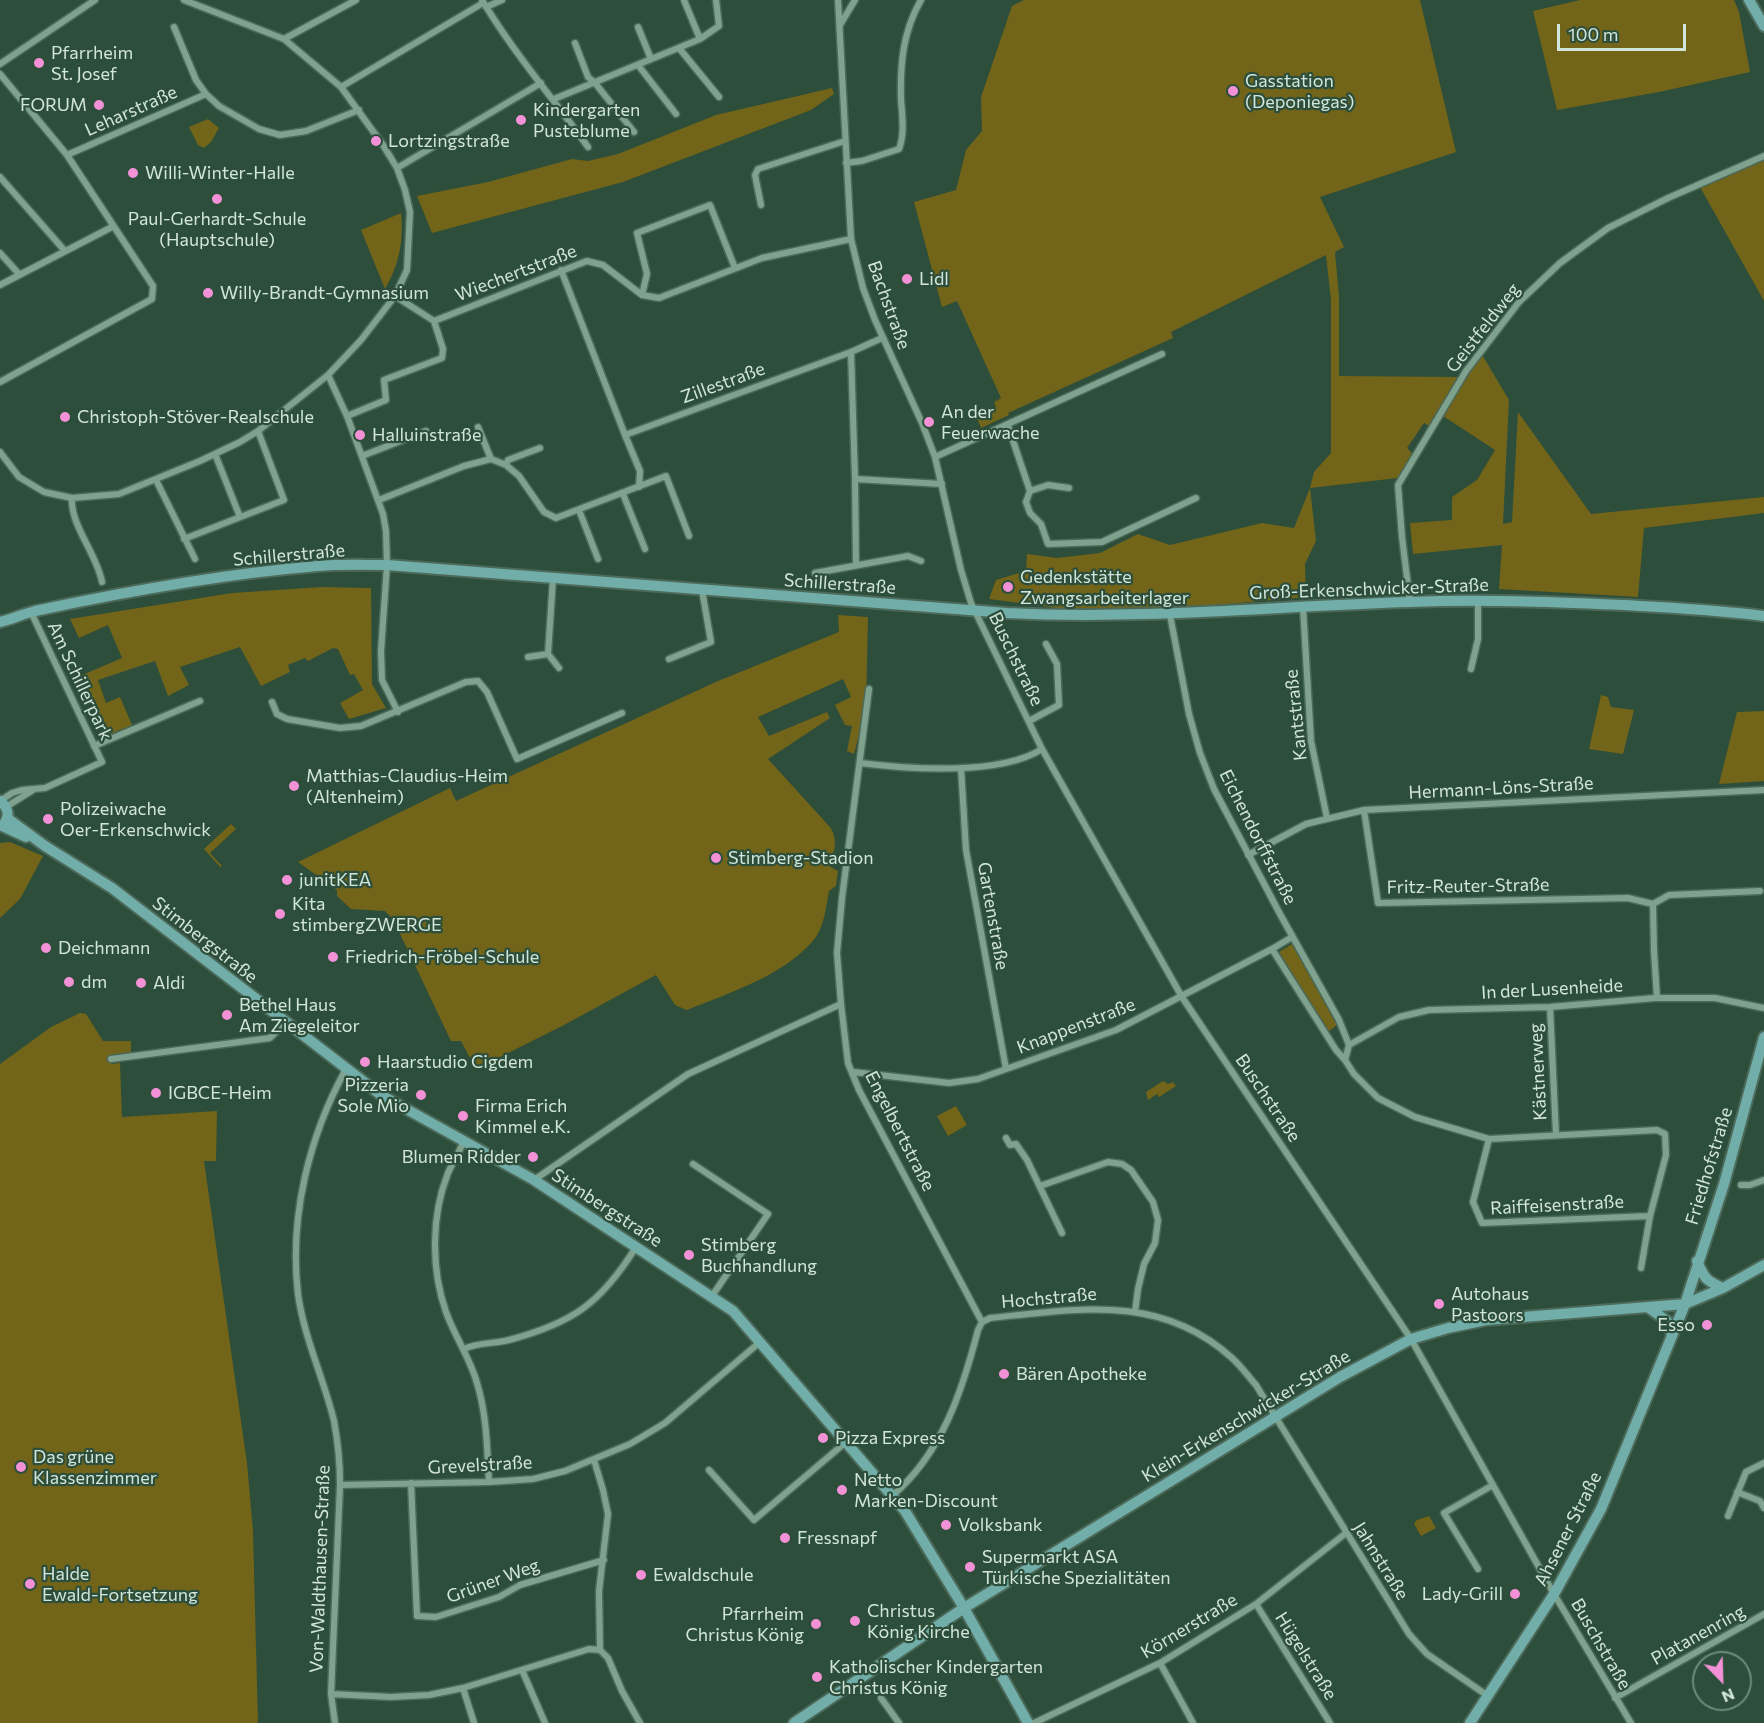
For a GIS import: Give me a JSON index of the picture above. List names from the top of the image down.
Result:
{
  "streets": {
    "main road": [
      "Schillerstraße",
      "Groß-Erkenschwicker-Straße",
      "Stimbergstraße",
      "Friedhofstraße",
      "Klein-Erkenschwicker-Straße",
      "Ahsener Straße"
    ],
    "street": [
      "Leharstraße",
      "Wiechertstraße",
      "Bachstraße",
      "Geistfeldweg",
      "Zillestraße",
      "Buschstraße",
      "Am Schillerpark",
      "Kantstraße",
      "Hermann-Löns-Straße",
      "Eichendorffstraße",
      "Fritz-Reuter-Straße",
      "Gartenstraße",
      "In der Lusenheide",
      "Knappenstraße",
      "Kästnerweg",
      "Engelbertstraße",
      "Raiffeisenstraße",
      "Hochstraße",
      "Grevelstraße",
      "Jahnstraße",
      "Von-Waldthausen-Straße",
      "Grüner Weg",
      "Körnerstraße",
      "Platanenring",
      "Hügelstraße"
    ]
  },
  "crossings": [
    ["Bachstraße", "Zillestraße"],
    ["Bachstraße", "Schillerstraße"],
    ["Bachstraße", "Groß-Erkenschwicker-Straße"],
    ["Bachstraße", "Buschstraße"],
    ["Geistfeldweg", "Groß-Erkenschwicker-Straße"],
    ["Schillerstraße", "Groß-Erkenschwicker-Straße"],
    ["Schillerstraße", "Buschstraße"],
    ["Schillerstraße", "Am Schillerpark"],
    ["Groß-Erkenschwicker-Straße", "Buschstraße"],
    ["Groß-Erkenschwicker-Straße", "Kantstraße"],
    ["Groß-Erkenschwicker-Straße", "Eichendorffstraße"],
    ["Buschstraße", "Knappenstraße"],
    ["Buschstraße", "Klein-Erkenschwicker-Straße"],
    ["Buschstraße", "Ahsener Straße"],
    ["Buschstraße", "Platanenring"],
    ["Am Schillerpark", "Stimbergstraße"],
    ["Kantstraße", "Hermann-Löns-Straße"],
    ["Hermann-Löns-Straße", "Eichendorffstraße"],
    ["Hermann-Löns-Straße", "Fritz-Reuter-Straße"],
    ["Eichendorffstraße", "In der Lusenheide"],
    ["Eichendorffstraße", "Knappenstraße"],
    ["Gartenstraße", "Knappenstraße"],
    ["Stimbergstraße", "Hochstraße"],
    ["Stimbergstraße", "Klein-Erkenschwicker-Straße"],
    ["Stimbergstraße", "Grevelstraße"],
    ["Stimbergstraße", "Von-Waldthausen-Straße"],
    ["Stimbergstraße", "Körnerstraße"],
    ["In der Lusenheide", "Kästnerweg"],
    ["Knappenstraße", "Engelbertstraße"],
    ["Engelbertstraße", "Hochstraße"],
    ["Friedhofstraße", "Klein-Erkenschwicker-Straße"],
    ["Friedhofstraße", "Ahsener Straße"],
    ["Hochstraße", "Klein-Erkenschwicker-Straße"],
    ["Hochstraße", "Jahnstraße"],
    ["Klein-Erkenschwicker-Straße", "Ahsener Straße"],
    ["Klein-Erkenschwicker-Straße", "Jahnstraße"],
    ["Grevelstraße", "Von-Waldthausen-Straße"],
    ["Grevelstraße", "Grüner Weg"],
    ["Ahsener Straße", "Jahnstraße"],
    ["Jahnstraße", "Körnerstraße"],
    ["Körnerstraße", "Hügelstraße"]
  ],
  "places": [
    "Pfarrheim St. Josef",
    "Gasstation (Deponiegas)",
    "FORUM",
    "Kindergarten Pusteblume",
    "Lortzingstraße",
    "Willi-Winter-Halle",
    "Paul-Gerhardt-Schule (Hauptschule)",
    "Lidl",
    "Willy-Brandt-Gymnasium",
    "Christoph-Stöver-Realschule",
    "An der Feuerwache",
    "Halluinstraße",
    "Gedenkstätte Zwangsarbeiterlager",
    "Matthias-Claudius-Heim (Altenheim)",
    "Polizeiwache Oer-Erkenschwick",
    "Stimberg-Stadion",
    "junitKEA",
    "Kita stimbergZWERGE",
    "Deichmann",
    "Friedrich-Fröbel-Schule",
    "dm",
    "Aldi",
    "Bethel Haus Am Ziegeleitor",
    "Haarstudio Cigdem",
    "IGBCE-Heim",
    "Pizzeria Sole Mio",
    "Firma Erich Kimmel e.K.",
    "Blumen Ridder",
    "Stimberg Buchhandlung",
    "Autohaus Pastoors",
    "Esso",
    "Bären Apotheke",
    "Pizza Express",
    "Das grüne Klassenzimmer",
    "Netto Marken-Discount",
    "Volksbank",
    "Fressnapf",
    "Supermarkt ASA Türkische Spezialitäten",
    "Ewaldschule",
    "Halde Ewald-Fortsetzung",
    "Lady-Grill",
    "Christus König Kirche",
    "Pfarrheim Christus König",
    "Katholischer Kindergarten Christus König"
  ],
  "scale_bar": "100 m",
  "north": "bottom right"
}
